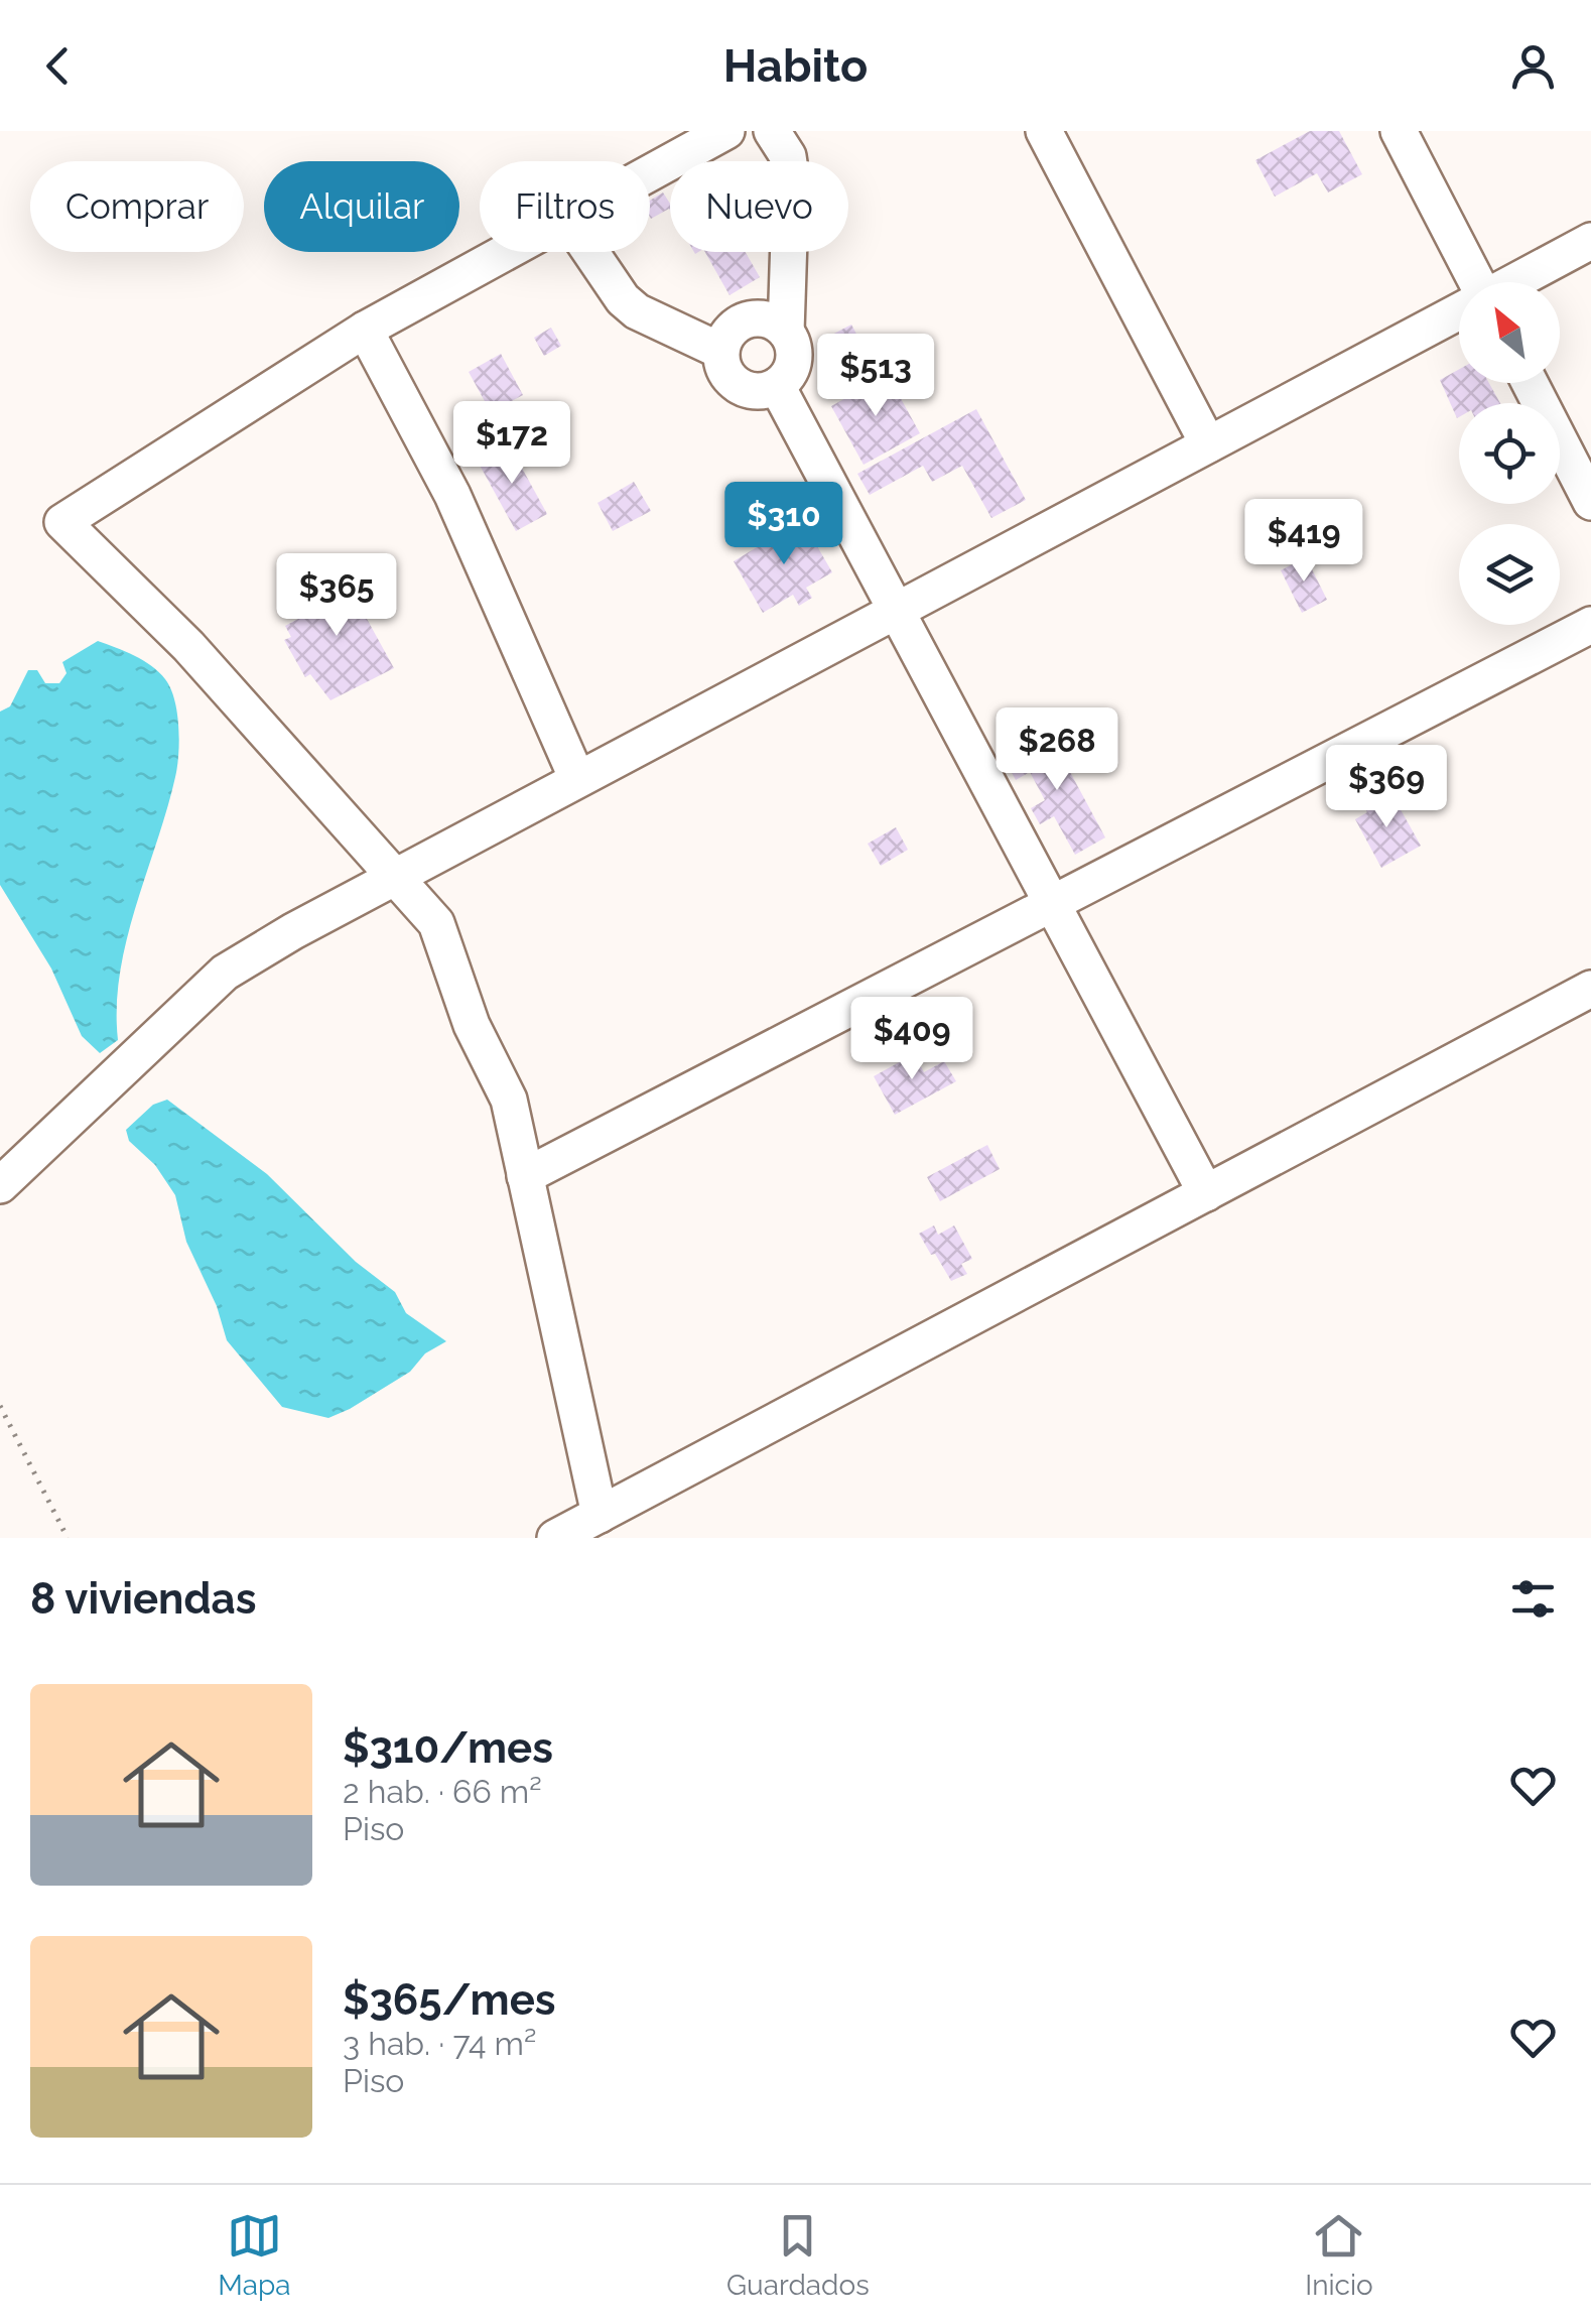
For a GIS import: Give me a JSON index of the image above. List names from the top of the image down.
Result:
{
  "north": "top left",
  "page": {
    "header": "Habito",
    "chip": [
      "Comprar",
      "Alquilar",
      "Filtros",
      "Nuevo"
    ],
    "price": [
      "$513",
      "$172",
      "$310",
      "$419",
      "$365",
      "$268",
      "$369",
      "$409"
    ],
    "heading": "8 viviendas",
    "list": [
      {
        "name": "$310/mes",
        "note": "2 hab. · 66 m² · Piso"
      },
      {
        "name": "$365/mes",
        "note": "3 hab. · 74 m² · Piso"
      }
    ],
    "tabs": ["Mapa", "Guardados", "Inicio"]
  }
}
